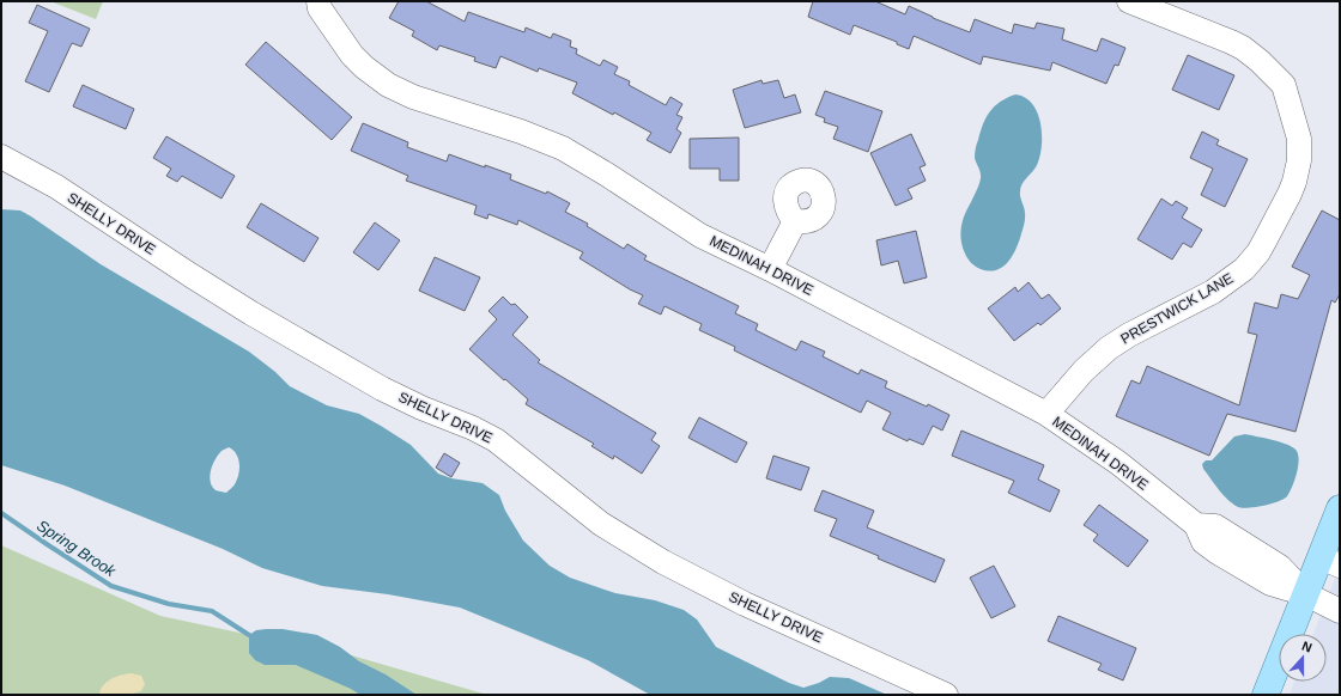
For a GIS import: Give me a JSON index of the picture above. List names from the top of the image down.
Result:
{
  "streets": {
    "street": ["SHELLY DRIVE", "MEDINAH DRIVE", "PRESTWICK LANE"]
  },
  "crossings": [
    ["MEDINAH DRIVE", "PRESTWICK LANE"]
  ],
  "water": ["Spring Brook"],
  "north": "top"
}
